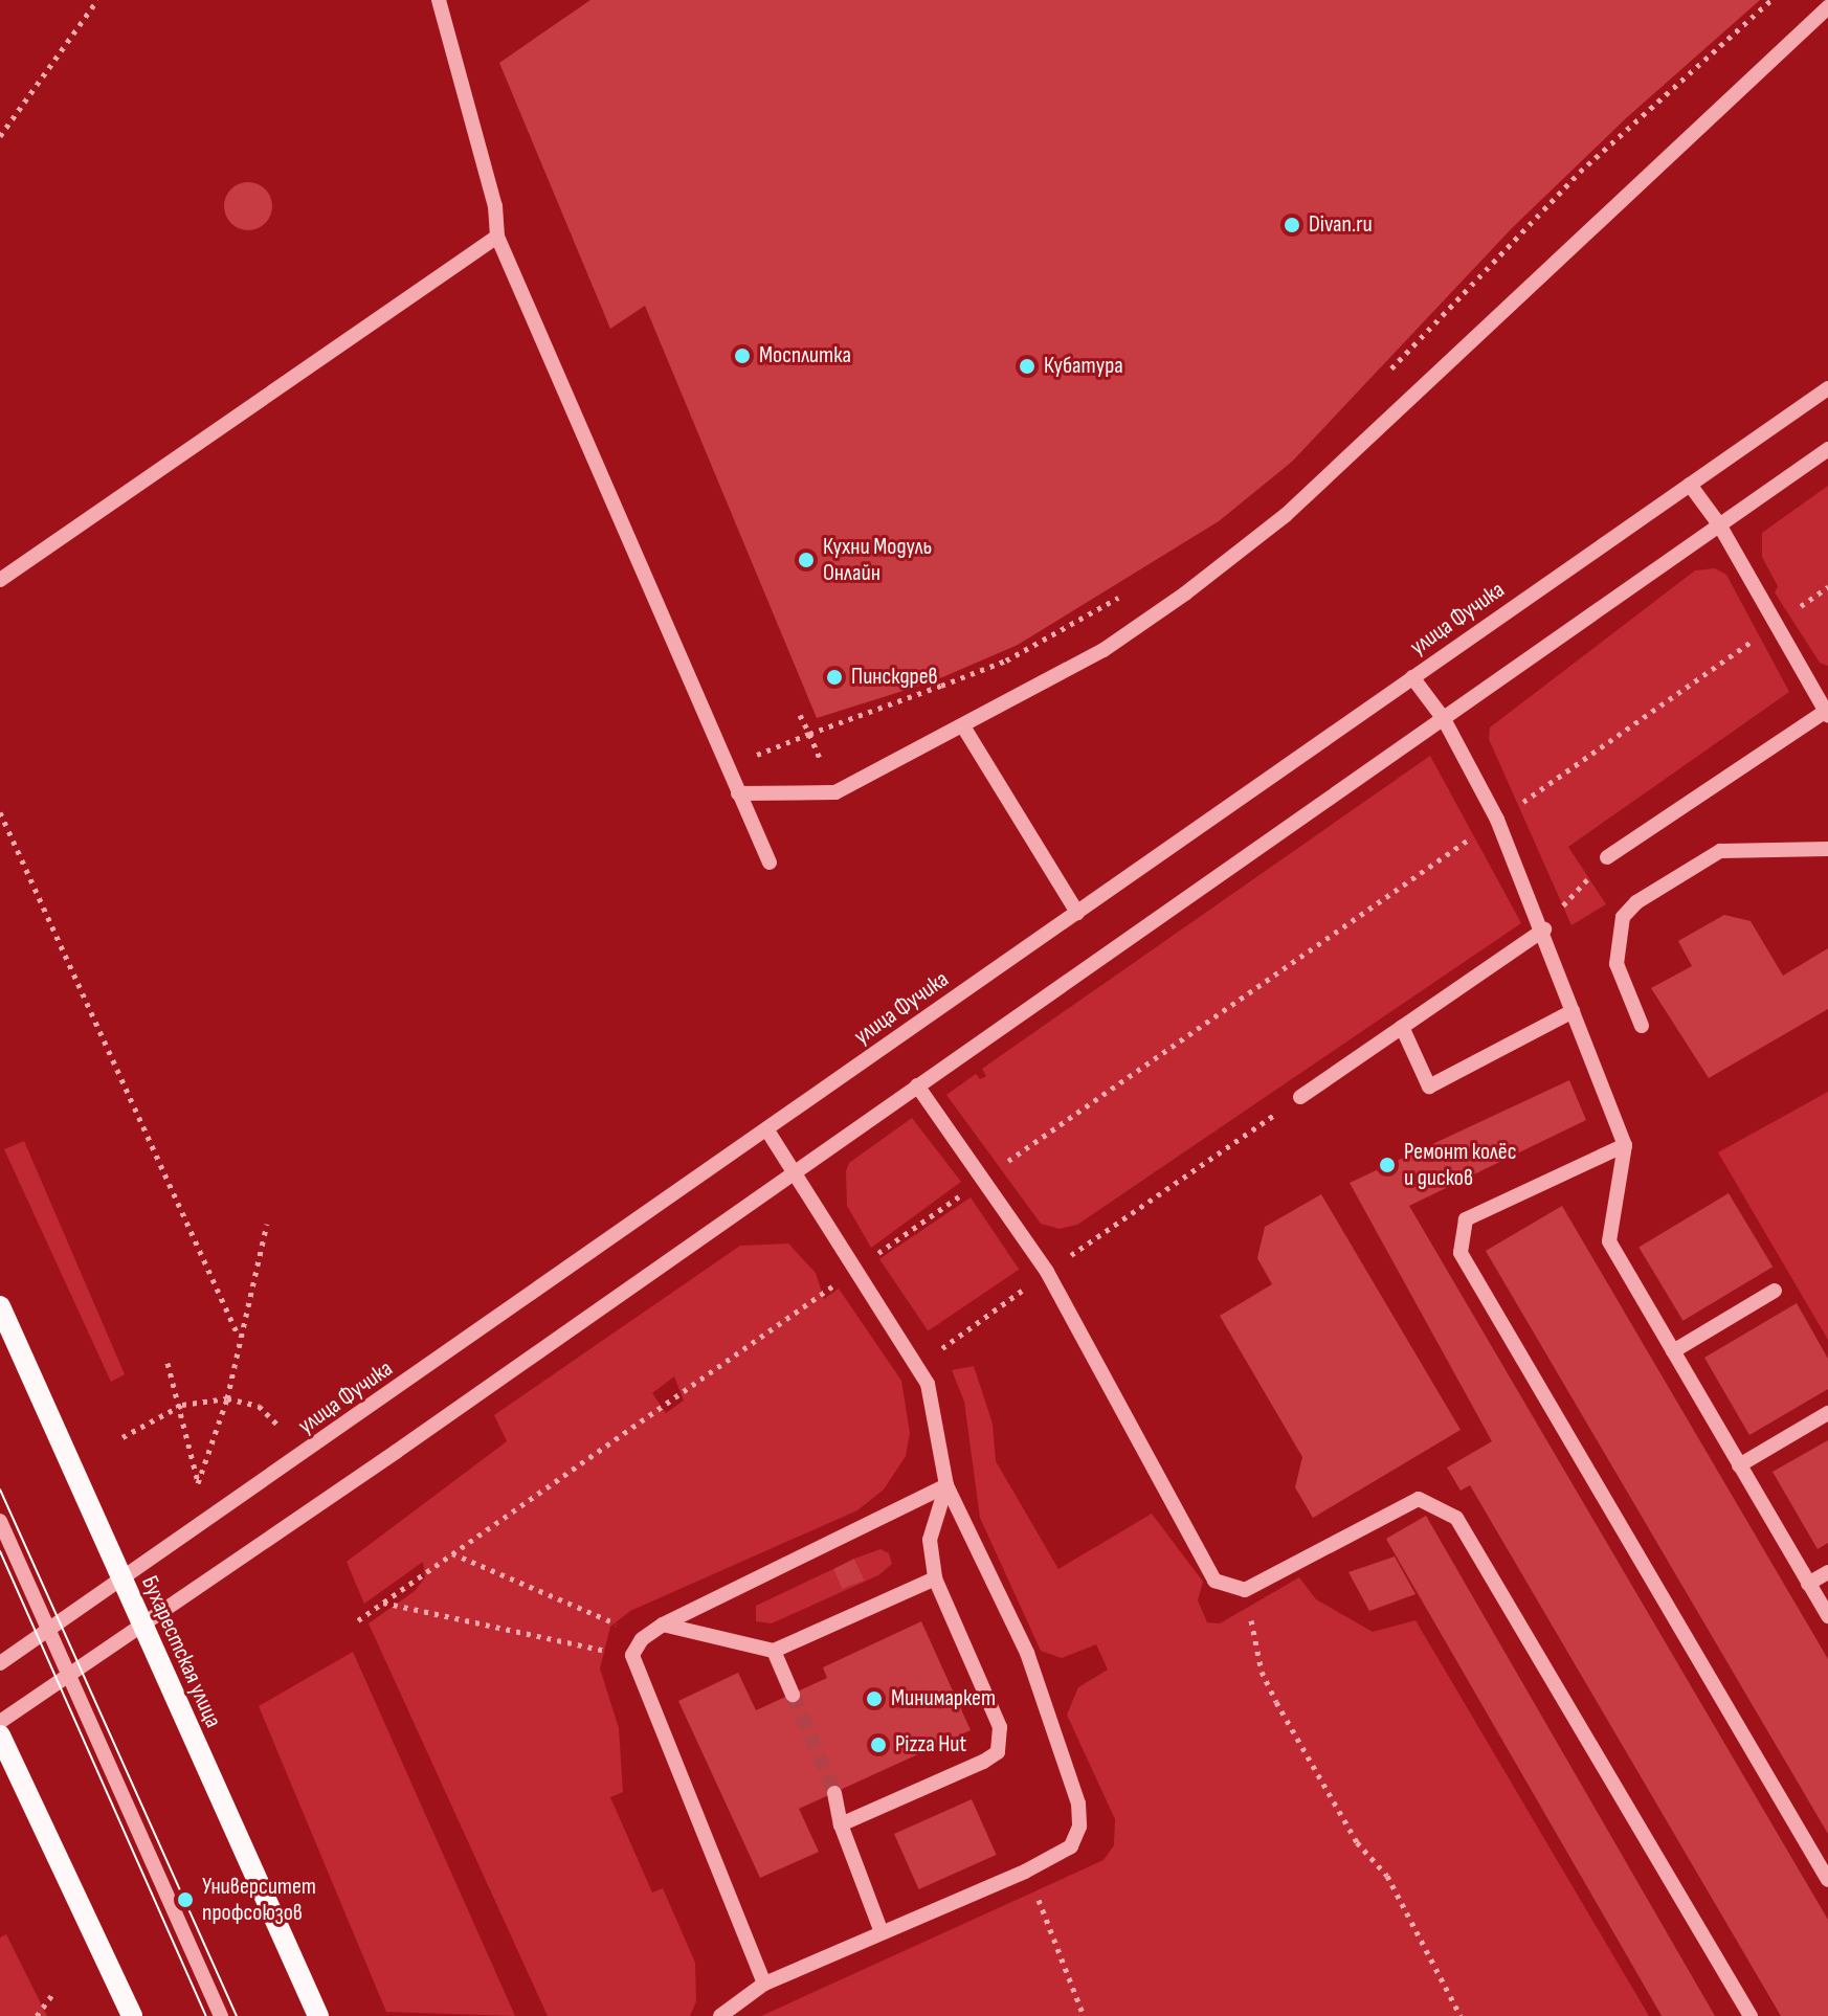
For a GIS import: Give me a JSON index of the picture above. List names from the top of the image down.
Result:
{
  "streets": {
    "main road": ["Бухарестская улица"],
    "street": ["улица Фучика"]
  },
  "crossings": [
    ["улица Фучика", "Бухарестская улица"]
  ],
  "places": [
    "Divan.ru",
    "Мосплитка",
    "Кубатура",
    "Кухни Модуль Онлайн",
    "Пинскдрев",
    "Ремонт колёс и дисков",
    "Минимаркет",
    "Pizza Hut",
    "Университет профсоюзов"
  ]
}
